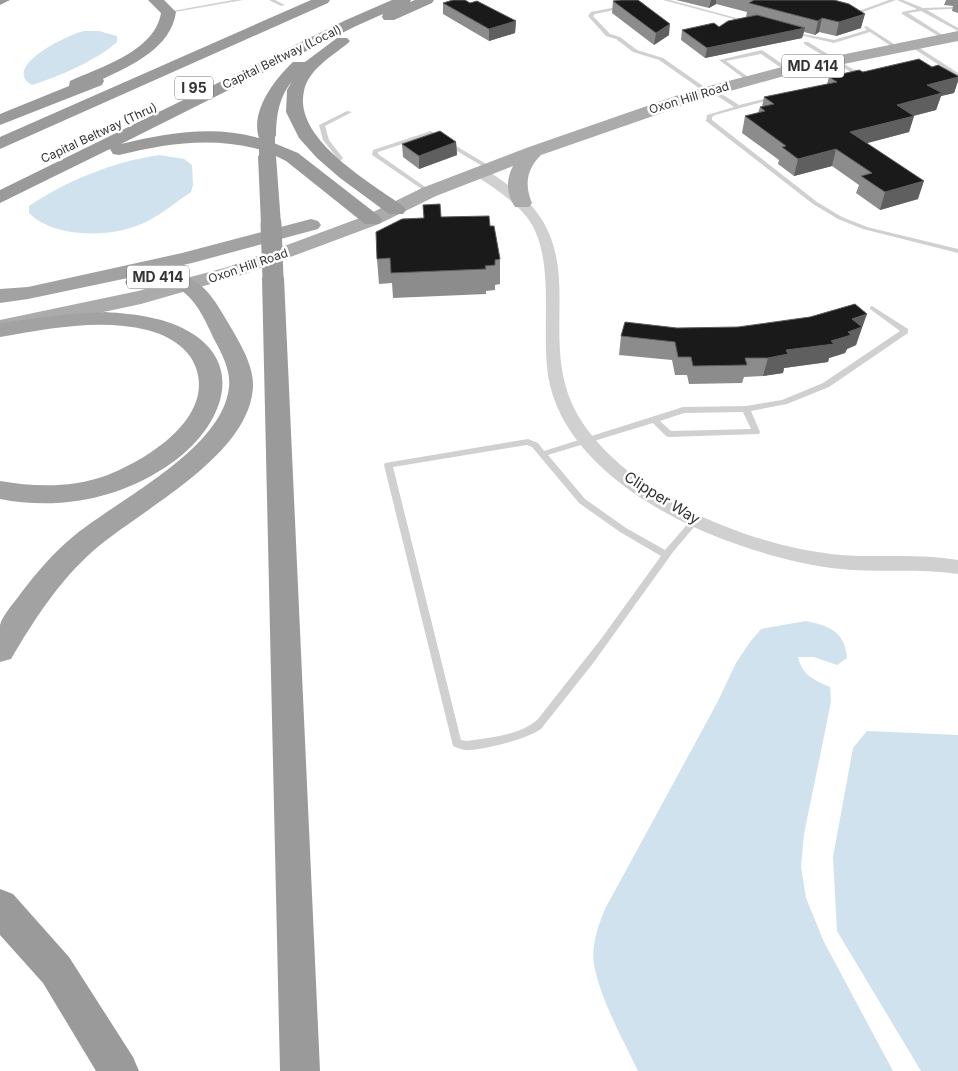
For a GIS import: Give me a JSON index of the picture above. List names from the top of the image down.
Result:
{
  "streets": {
    "highway": ["Capital Beltway (Local)", "I 95", "Capital Beltway (Thru)"],
    "main road": ["MD 414", "Oxon Hill Road"],
    "street": ["Clipper Way"]
  },
  "crossings": [
    ["Oxon Hill Road", "Clipper Way"]
  ]
}
